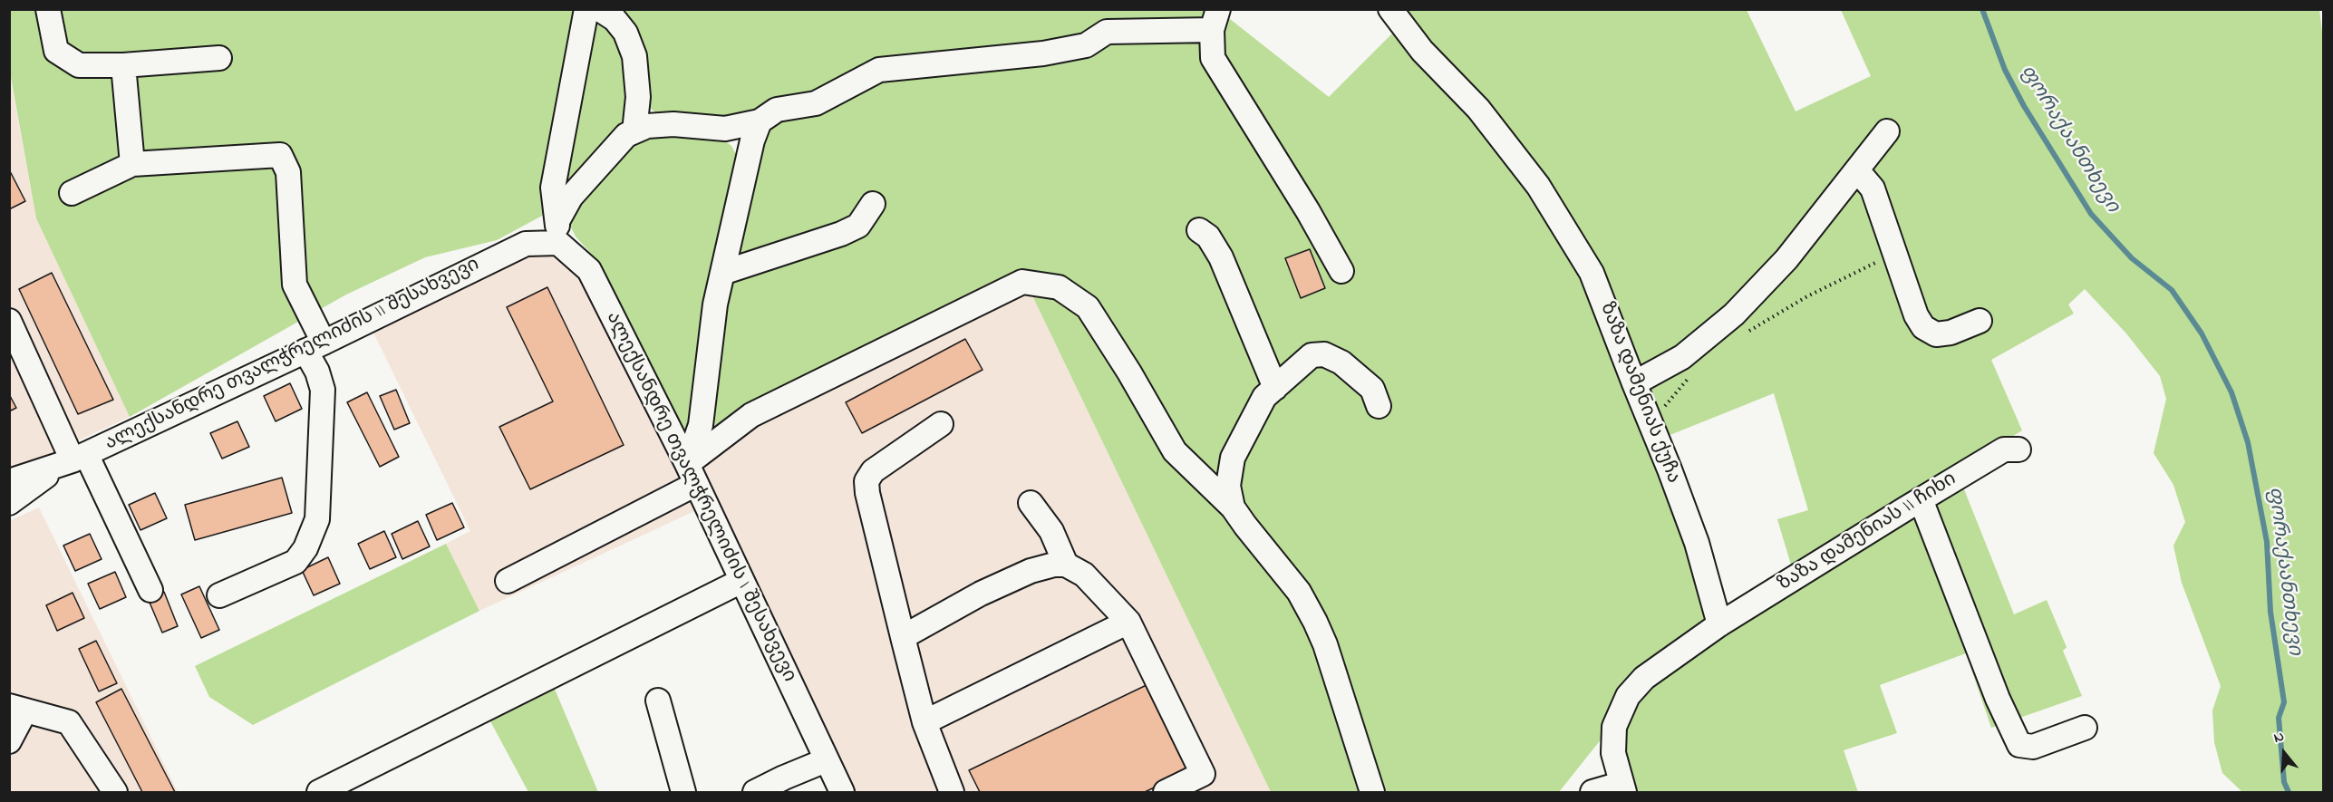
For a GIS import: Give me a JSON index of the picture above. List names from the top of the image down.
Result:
{
  "streets": {
    "street": [
      "ალექსანდრე თვალჭრელიძის II შესახვევი",
      "ზაზა დამენიას ქუჩა",
      "ალექსანდრე თვალჭრელიძის I შესახვევი",
      "ზაზა დამენიას II ჩიხი"
    ]
  },
  "crossings": [
    ["ალექსანდრე თვალჭრელიძის II შესახვევი", "ალექსანდრე თვალჭრელიძის I შესახვევი"],
    ["ზაზა დამენიას ქუჩა", "ზაზა დამენიას II ჩიხი"]
  ],
  "water": ["ფორაქაანთხევი"],
  "north": "top"
}
